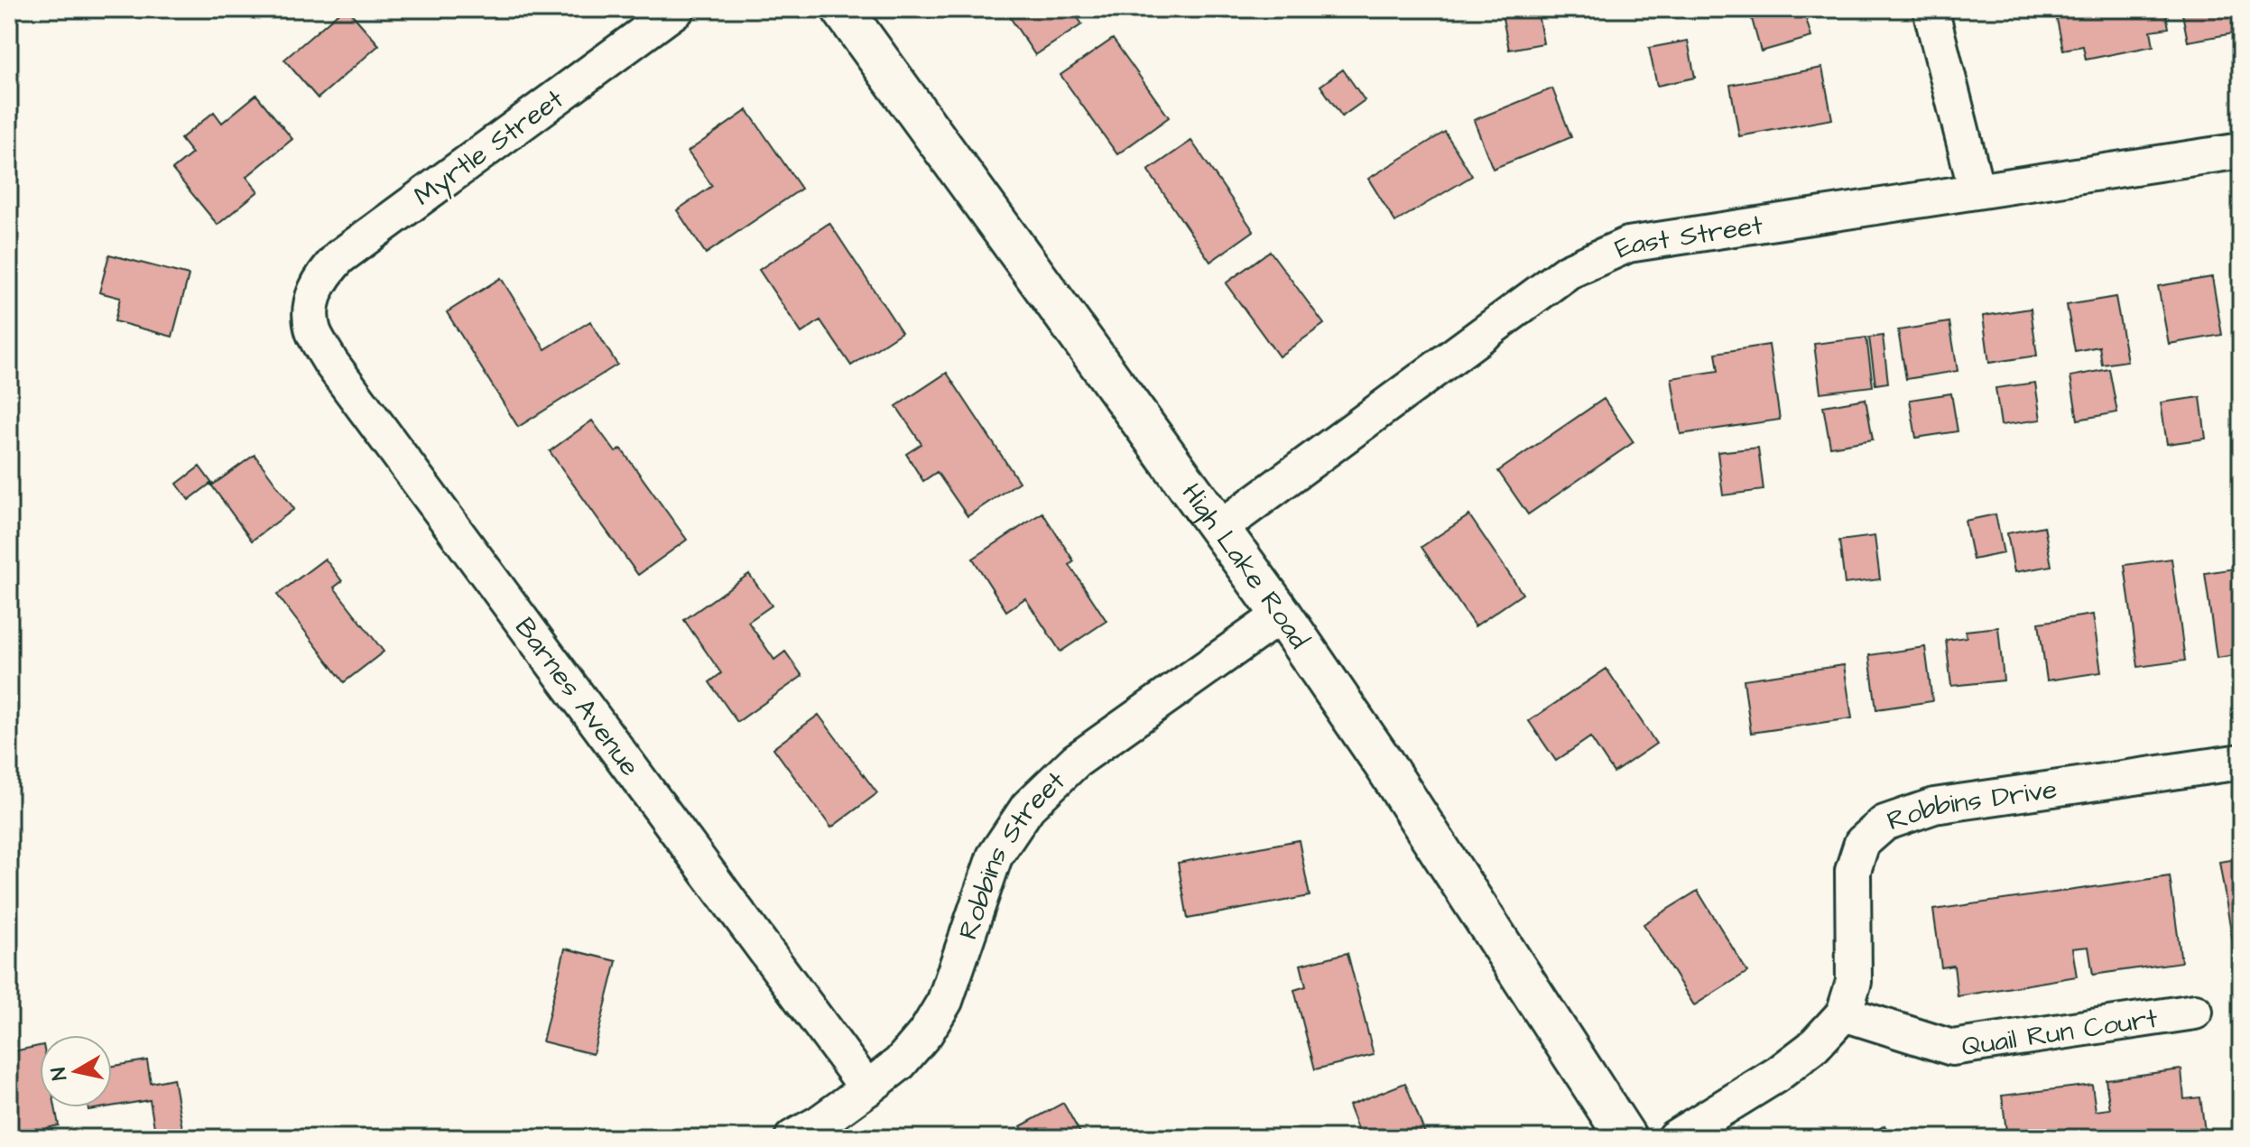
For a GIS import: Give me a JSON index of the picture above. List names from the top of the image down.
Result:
{
  "streets": {
    "street": [
      "Myrtle Street",
      "East Street",
      "High Lake Road",
      "Barnes Avenue",
      "Robbins Drive",
      "Robbins Street",
      "Quail Run Court"
    ]
  },
  "crossings": [
    ["Myrtle Street", "Barnes Avenue"],
    ["East Street", "High Lake Road"],
    ["High Lake Road", "Robbins Street"],
    ["Barnes Avenue", "Robbins Street"],
    ["Robbins Drive", "Quail Run Court"]
  ],
  "north": "left"
}
